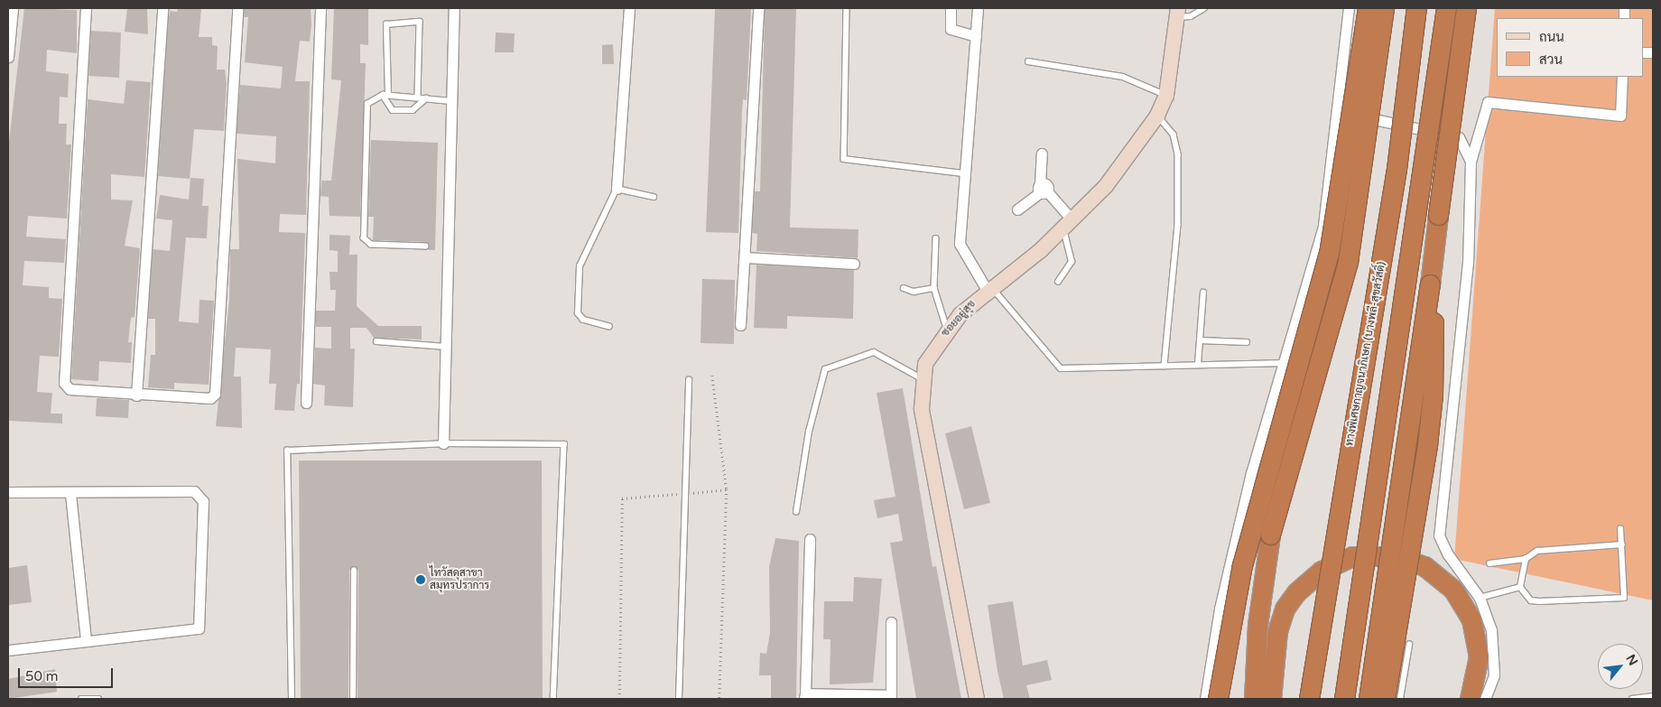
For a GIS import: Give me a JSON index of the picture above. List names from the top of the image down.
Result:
{
  "streets": {
    "highway": ["ทางพิเศษกาญจนาภิเษก (บางพลี-สุขสวัสดิ์)"],
    "street": ["ซอยอยู่สุข"]
  },
  "places": ["ไทวัสดุสาขา สมุทรปราการ"],
  "legend": ["ถนน", "สวน"],
  "scale_bar": "50 m",
  "north": "top right"
}
